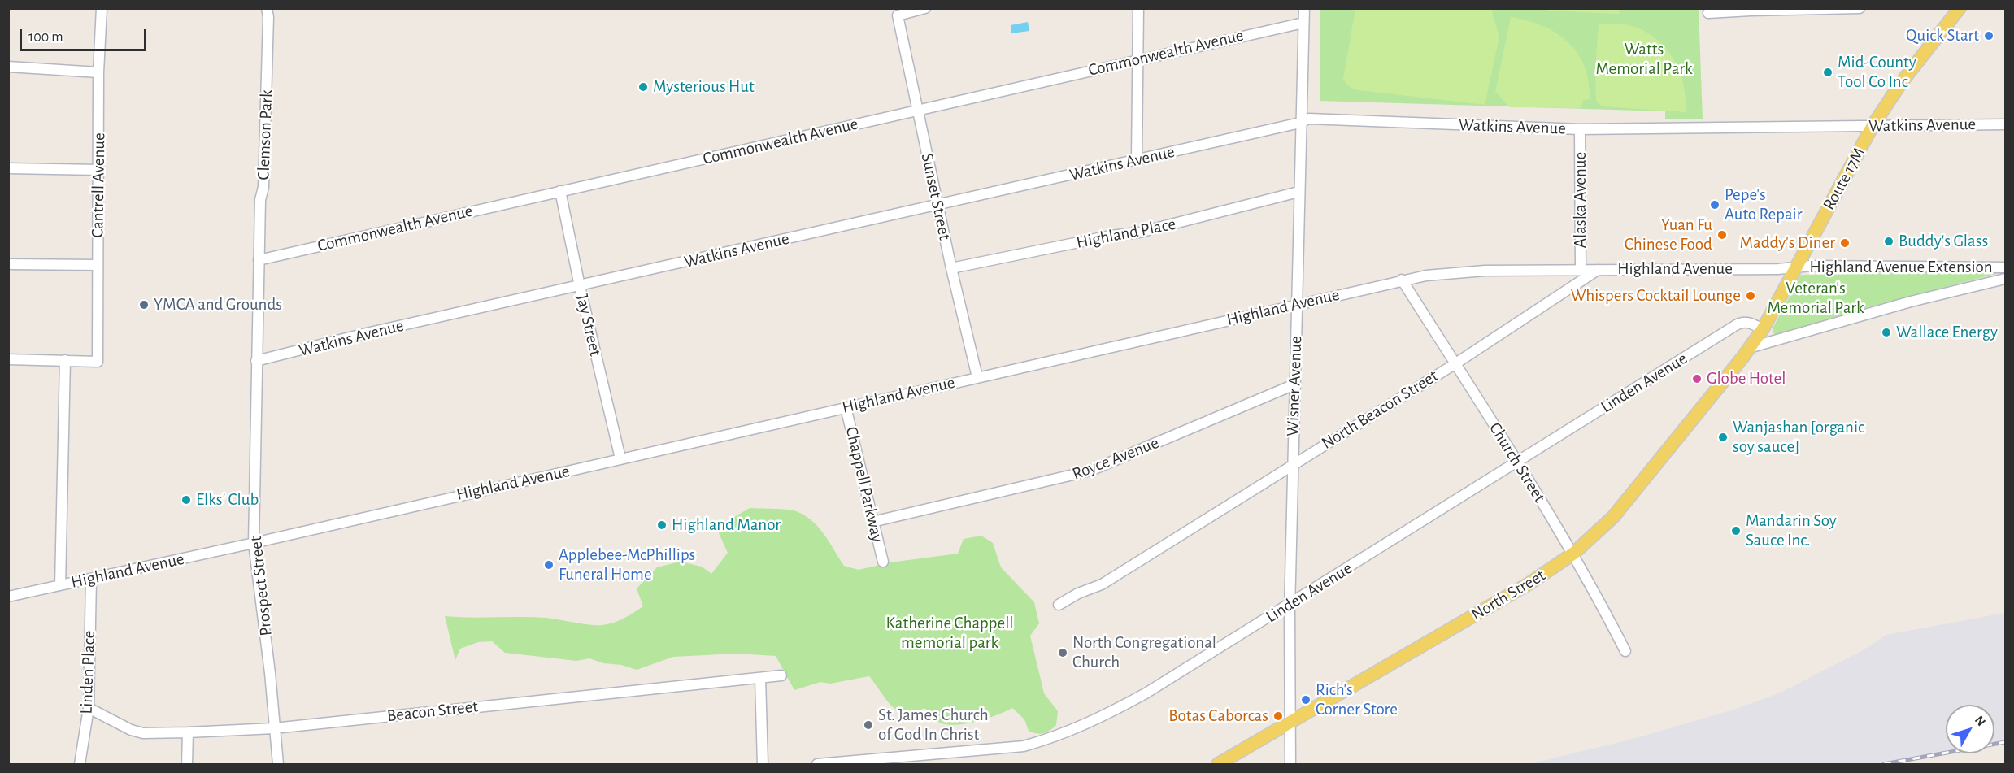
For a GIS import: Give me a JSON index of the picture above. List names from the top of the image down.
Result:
{
  "streets": {
    "main road": ["Route 17M", "North Street"],
    "street": [
      "Commonwealth Avenue",
      "Watkins Avenue",
      "Clemson Park",
      "Cantrell Avenue",
      "Sunset Street",
      "Alaska Avenue",
      "Highland Place",
      "Highland Avenue Extension",
      "Highland Avenue",
      "Jay Street",
      "Linden Avenue",
      "Wisner Avenue",
      "North Beacon Street",
      "Royce Avenue",
      "Church Street",
      "Chappell Parkway",
      "Prospect Street",
      "Linden Place",
      "Beacon Street"
    ]
  },
  "crossings": [
    ["Commonwealth Avenue", "Clemson Park"],
    ["Commonwealth Avenue", "Sunset Street"],
    ["Commonwealth Avenue", "Jay Street"],
    ["Commonwealth Avenue", "Wisner Avenue"],
    ["Commonwealth Avenue", "Prospect Street"],
    ["Watkins Avenue", "Route 17M"],
    ["Watkins Avenue", "Sunset Street"],
    ["Watkins Avenue", "Alaska Avenue"],
    ["Watkins Avenue", "Jay Street"],
    ["Watkins Avenue", "Wisner Avenue"],
    ["Watkins Avenue", "Prospect Street"],
    ["Clemson Park", "Prospect Street"],
    ["Route 17M", "Highland Avenue Extension"],
    ["Route 17M", "Highland Avenue"],
    ["Route 17M", "Linden Avenue"],
    ["Route 17M", "North Street"],
    ["Sunset Street", "Highland Place"],
    ["Sunset Street", "Highland Avenue"],
    ["Alaska Avenue", "Highland Avenue"],
    ["Highland Place", "Wisner Avenue"],
    ["Highland Avenue Extension", "Highland Avenue"],
    ["Highland Avenue", "Jay Street"],
    ["Highland Avenue", "Wisner Avenue"],
    ["Highland Avenue", "North Beacon Street"],
    ["Highland Avenue", "Church Street"],
    ["Highland Avenue", "Chappell Parkway"],
    ["Highland Avenue", "Prospect Street"],
    ["Highland Avenue", "Linden Place"],
    ["Linden Avenue", "Wisner Avenue"],
    ["Linden Avenue", "Church Street"],
    ["Wisner Avenue", "North Beacon Street"],
    ["Wisner Avenue", "Royce Avenue"],
    ["Wisner Avenue", "North Street"],
    ["North Beacon Street", "Church Street"],
    ["Royce Avenue", "Chappell Parkway"],
    ["Church Street", "North Street"],
    ["Prospect Street", "Beacon Street"],
    ["Linden Place", "Beacon Street"]
  ],
  "parks": ["Watts Memorial Park", "Veteran's Memorial Park", "Katherine Chappell memorial park"],
  "places": [
    "Quick Start",
    "Mid-County Tool Co Inc",
    "Mysterious Hut",
    "Pepe's Auto Repair",
    "Yuan Fu Chinese Food",
    "Buddy's Glass",
    "Maddy's Diner",
    "Whispers Cocktail Lounge",
    "YMCA and Grounds",
    "Wallace Energy",
    "Globe Hotel",
    "Wanjashan [organic soy sauce]",
    "Elks' Club",
    "Highland Manor",
    "Mandarin Soy Sauce Inc.",
    "Applebee-McPhillips Funeral Home",
    "North Congregational Church",
    "Rich's Corner Store",
    "Botas Caborcas",
    "St. James Church of God In Christ"
  ],
  "scale_bar": "100 m",
  "north": "top right"
}
